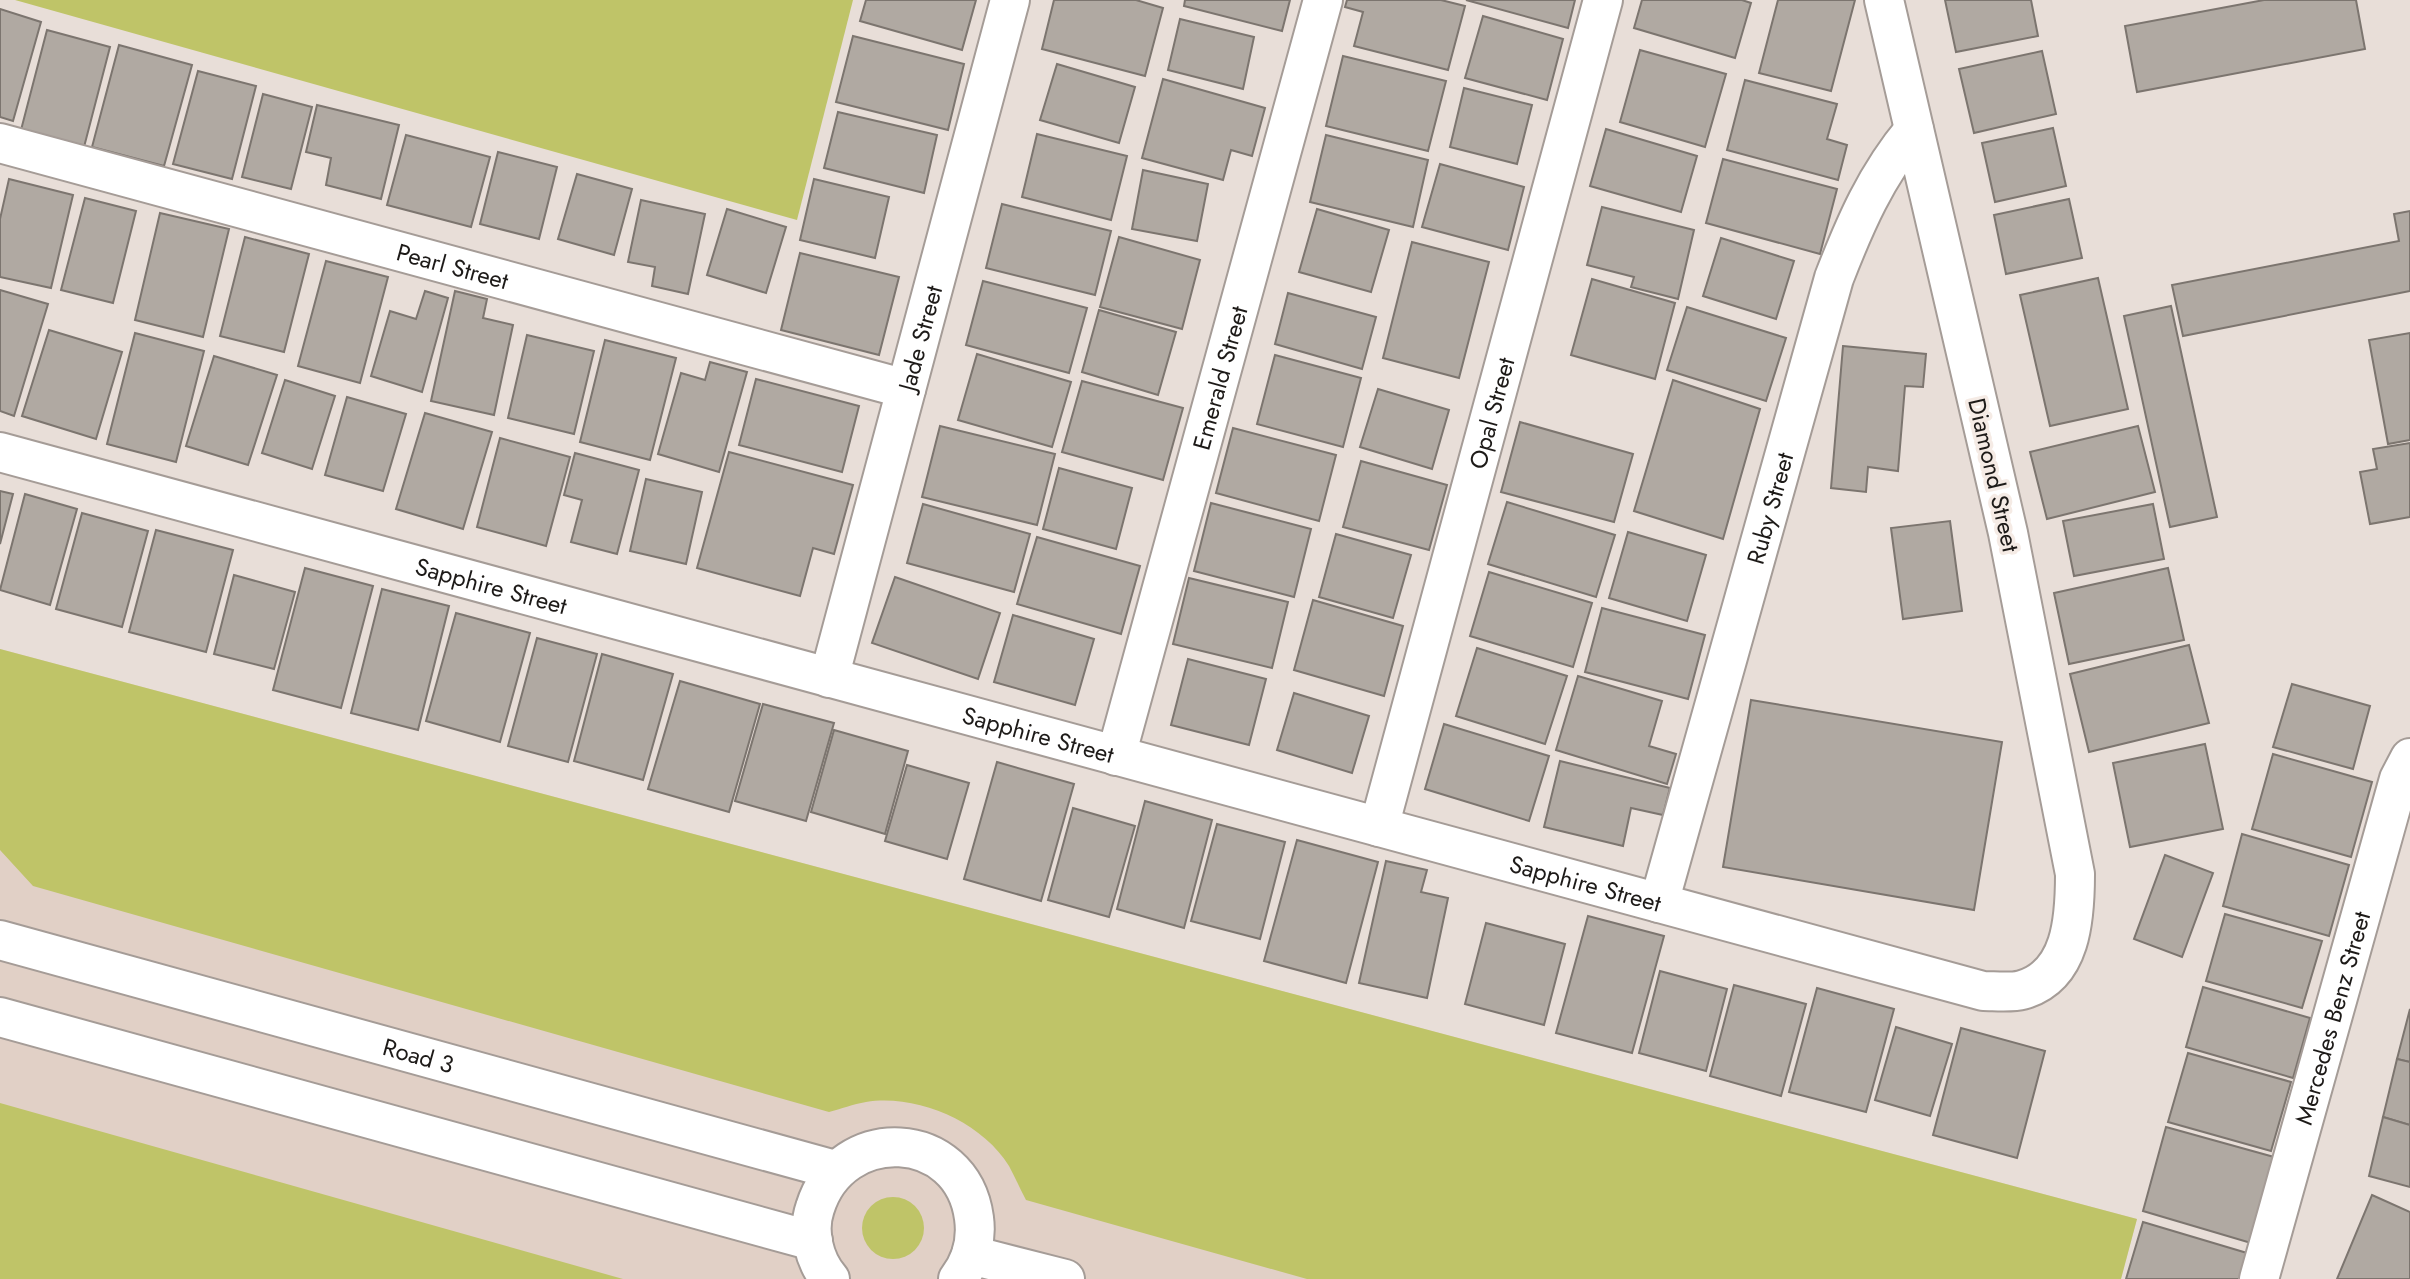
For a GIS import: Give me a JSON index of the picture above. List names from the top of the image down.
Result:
{
  "streets": {
    "street": [
      "Pearl Street",
      "Jade Street",
      "Emerald Street",
      "Opal Street",
      "Diamond Street",
      "Ruby Street",
      "Sapphire Street",
      "Mercedes Benz Street",
      "Road 3"
    ]
  },
  "crossings": [
    ["Pearl Street", "Jade Street"],
    ["Jade Street", "Sapphire Street"],
    ["Emerald Street", "Sapphire Street"],
    ["Opal Street", "Sapphire Street"],
    ["Diamond Street", "Ruby Street"],
    ["Diamond Street", "Sapphire Street"],
    ["Ruby Street", "Sapphire Street"]
  ]
}
